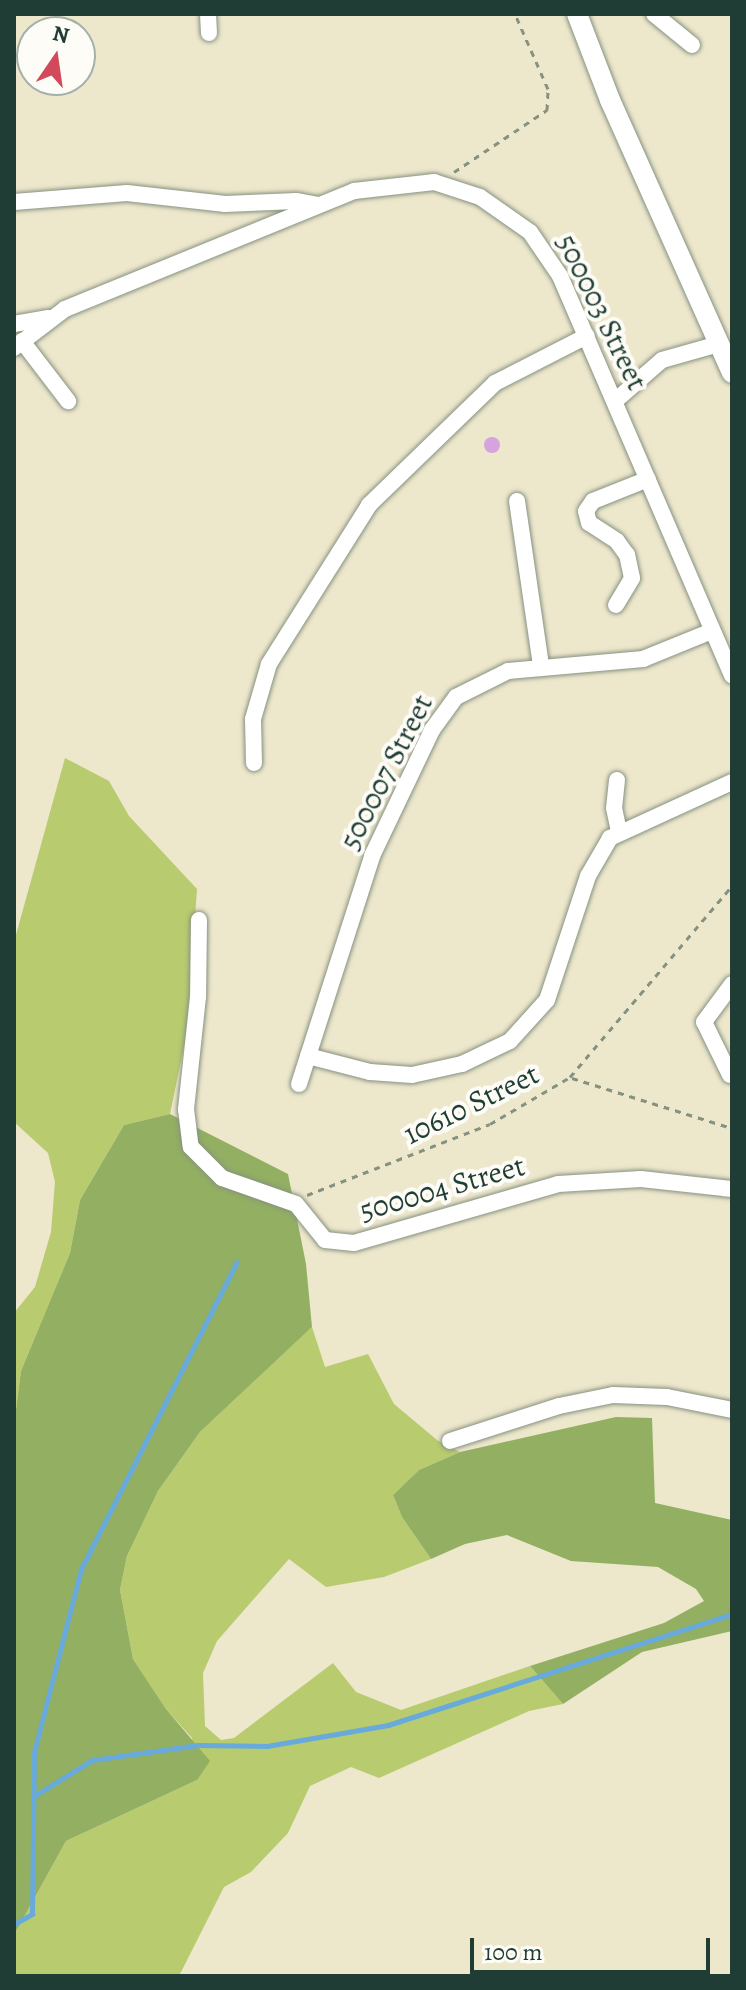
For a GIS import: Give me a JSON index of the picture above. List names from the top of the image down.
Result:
{
  "streets": {
    "street": ["500003 Street", "500007 Street", "500004 Street"],
    "path": ["10610 Street"]
  },
  "crossings": [
    ["500003 Street", "500007 Street"],
    ["10610 Street", "500004 Street"]
  ],
  "scale_bar": "100 m",
  "north": "top"
}
